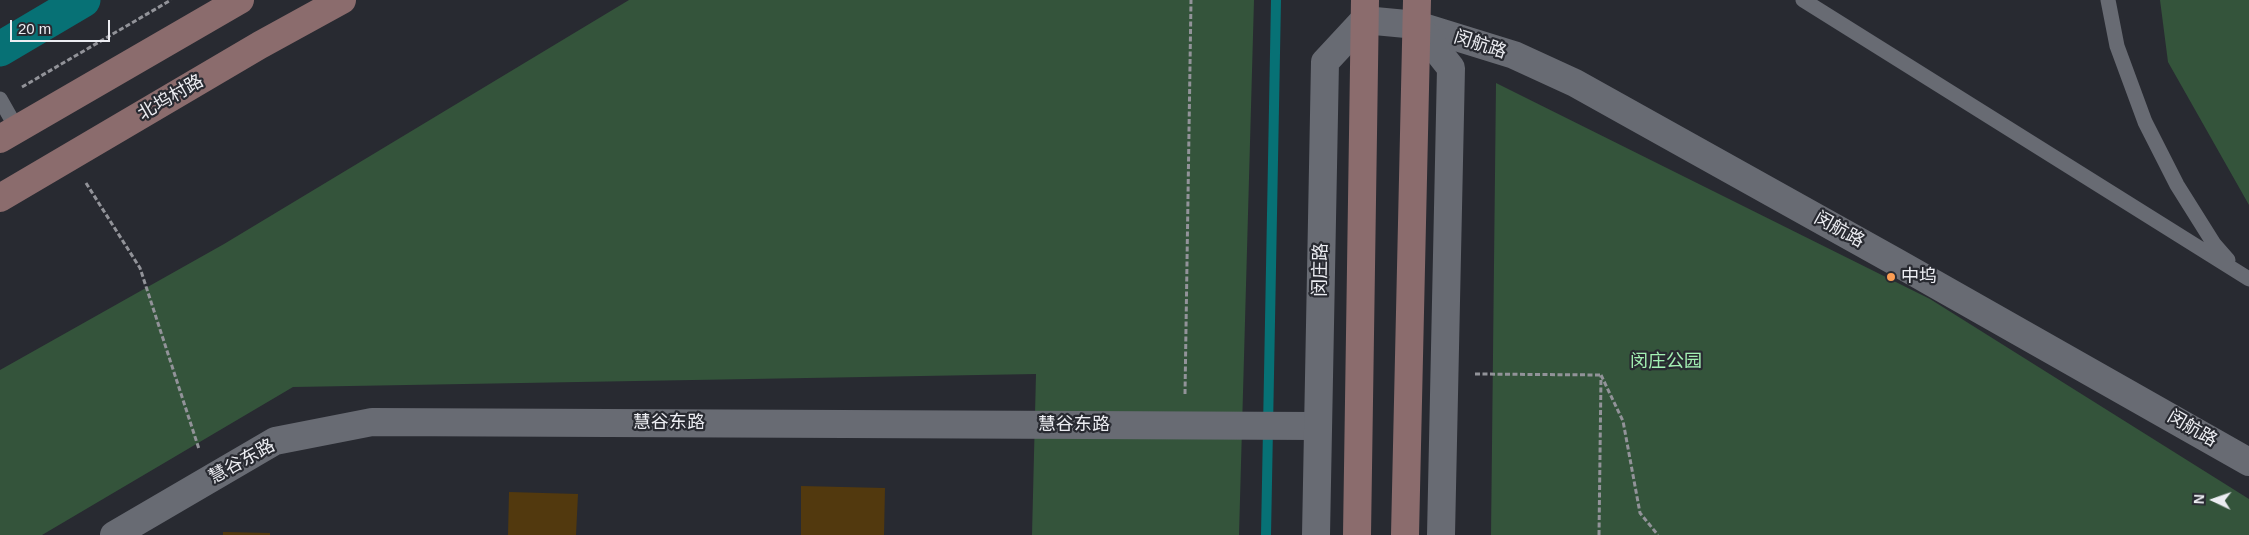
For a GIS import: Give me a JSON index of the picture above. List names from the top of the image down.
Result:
{
  "streets": {
    "main road": ["北坞村路"],
    "street": ["闵航路", "闵庄路", "慧谷东路"]
  },
  "crossings": [
    ["闵航路", "闵庄路"],
    ["闵庄路", "慧谷东路"]
  ],
  "parks": ["闵庄公园"],
  "places": ["中坞"],
  "scale_bar": "20 m",
  "north": "left"
}
